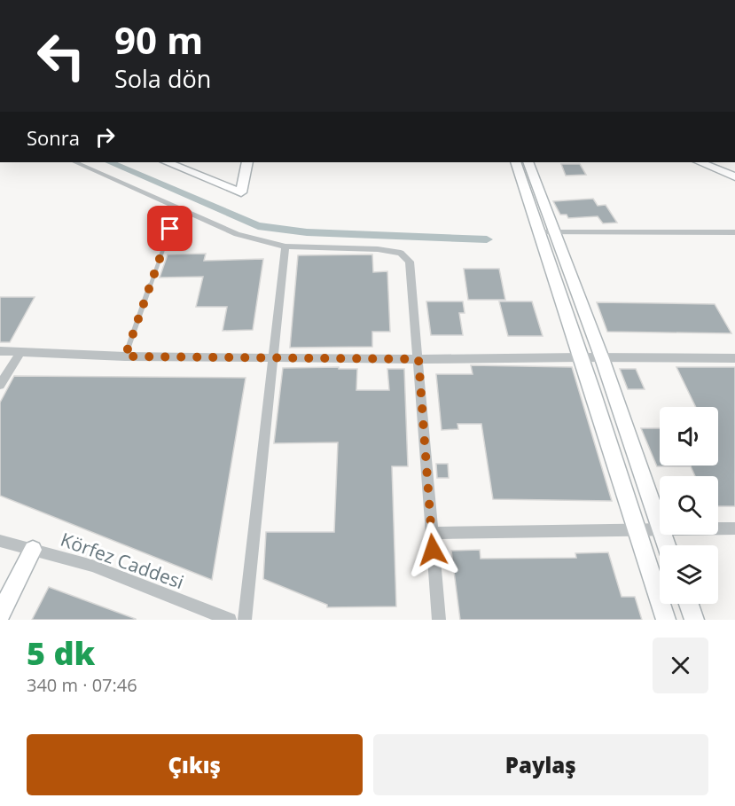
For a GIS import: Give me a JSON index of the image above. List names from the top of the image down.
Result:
{
  "streets": {
    "street": ["Körfez Caddesi"]
  },
  "page": {
    "turn": ["90 m", "Sola dön"],
    "then": "Sonra",
    "heading": ["5 dk", "340 m · 07:46"],
    "buttons": ["Çıkış", "Paylaş"]
  }
}
